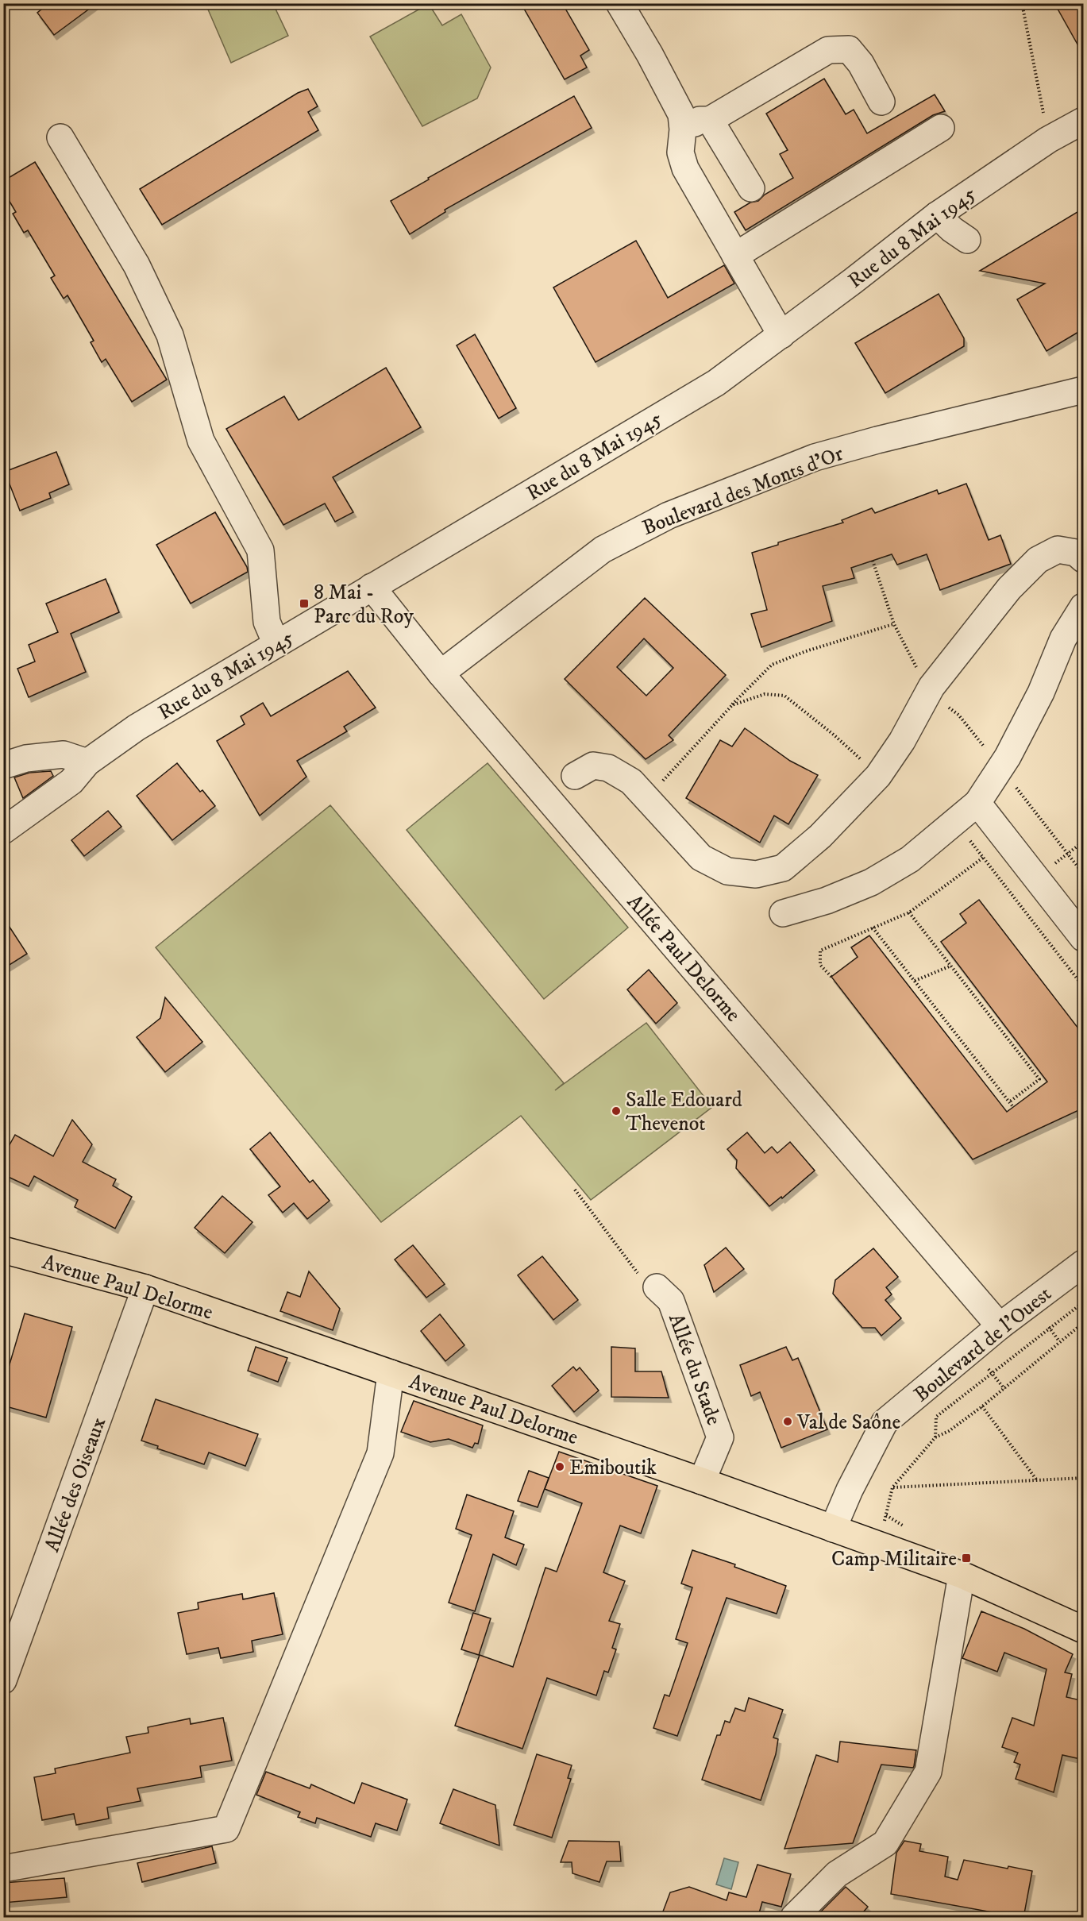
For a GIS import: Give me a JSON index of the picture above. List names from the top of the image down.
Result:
{
  "streets": {
    "main road": ["Avenue Paul Delorme"],
    "street": [
      "Rue du 8 Mai 1945",
      "Boulevard des Monts d'Or",
      "Allée Paul Delorme",
      "Boulevard de l'Ouest",
      "Allée du Stade",
      "Allée des Oiseaux"
    ]
  },
  "crossings": [
    ["Rue du 8 Mai 1945", "Allée Paul Delorme"],
    ["Boulevard des Monts d'Or", "Allée Paul Delorme"],
    ["Allée Paul Delorme", "Boulevard de l'Ouest"],
    ["Avenue Paul Delorme", "Boulevard de l'Ouest"],
    ["Avenue Paul Delorme", "Allée du Stade"],
    ["Avenue Paul Delorme", "Allée des Oiseaux"]
  ],
  "places": {
    "transit": ["8 Mai - Parc du Roy", "Camp Militaire"],
    "other": ["Salle Edouard Thevenot", "Val de Saône", "Emiboutik"]
  }
}
